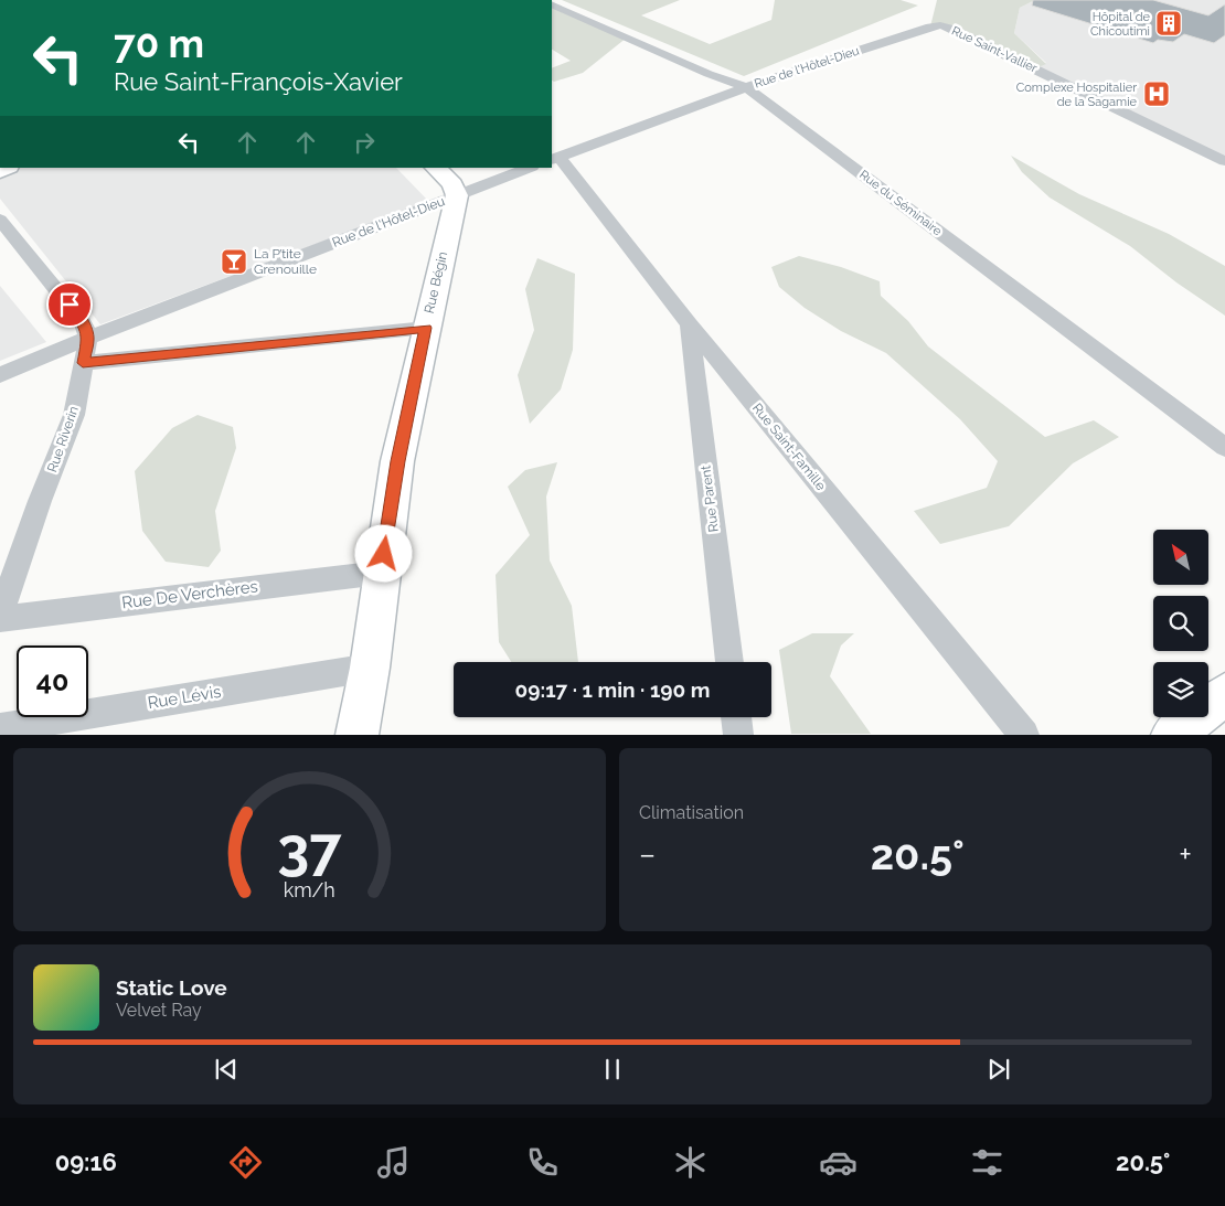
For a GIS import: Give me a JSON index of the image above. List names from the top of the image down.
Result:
{
  "streets": {
    "street": [
      "Rue Saint-Vallier",
      "Rue de l'Hôtel-Dieu",
      "Rue du Séminaire",
      "Rue Bégin",
      "Rue Riverin",
      "Rue Saint-Famille",
      "Rue Parent",
      "Rue De Verchères",
      "Rue Lévis"
    ]
  },
  "crossings": [
    ["Rue Saint-Vallier", "Rue de l'Hôtel-Dieu"],
    ["Rue de l'Hôtel-Dieu", "Rue du Séminaire"],
    ["Rue de l'Hôtel-Dieu", "Rue Bégin"],
    ["Rue de l'Hôtel-Dieu", "Rue Riverin"],
    ["Rue de l'Hôtel-Dieu", "Rue Saint-Famille"],
    ["Rue Bégin", "Rue De Verchères"],
    ["Rue Bégin", "Rue Lévis"],
    ["Rue Riverin", "Rue De Verchères"],
    ["Rue Saint-Famille", "Rue Parent"]
  ],
  "places": {
    "building": ["Hôpital de Chicoutimi"],
    "hospital": ["Complexe Hospitalier de la Sagamie"],
    "bar": ["La P’tite Grenouille"]
  },
  "north": "top left",
  "page": {
    "turn": ["70 m", "Rue Saint-François-Xavier"],
    "limit": "40",
    "trip": "09:17 · 1 min · 190 m",
    "tile": "Climatisation",
    "heat": ["−", "20.5°", "+"],
    "song": ["Static Love", "Velvet Ray"],
    "tabs": ["09:16", "20.5°"],
    "gauge": ["37", "km/h"]
  }
}
